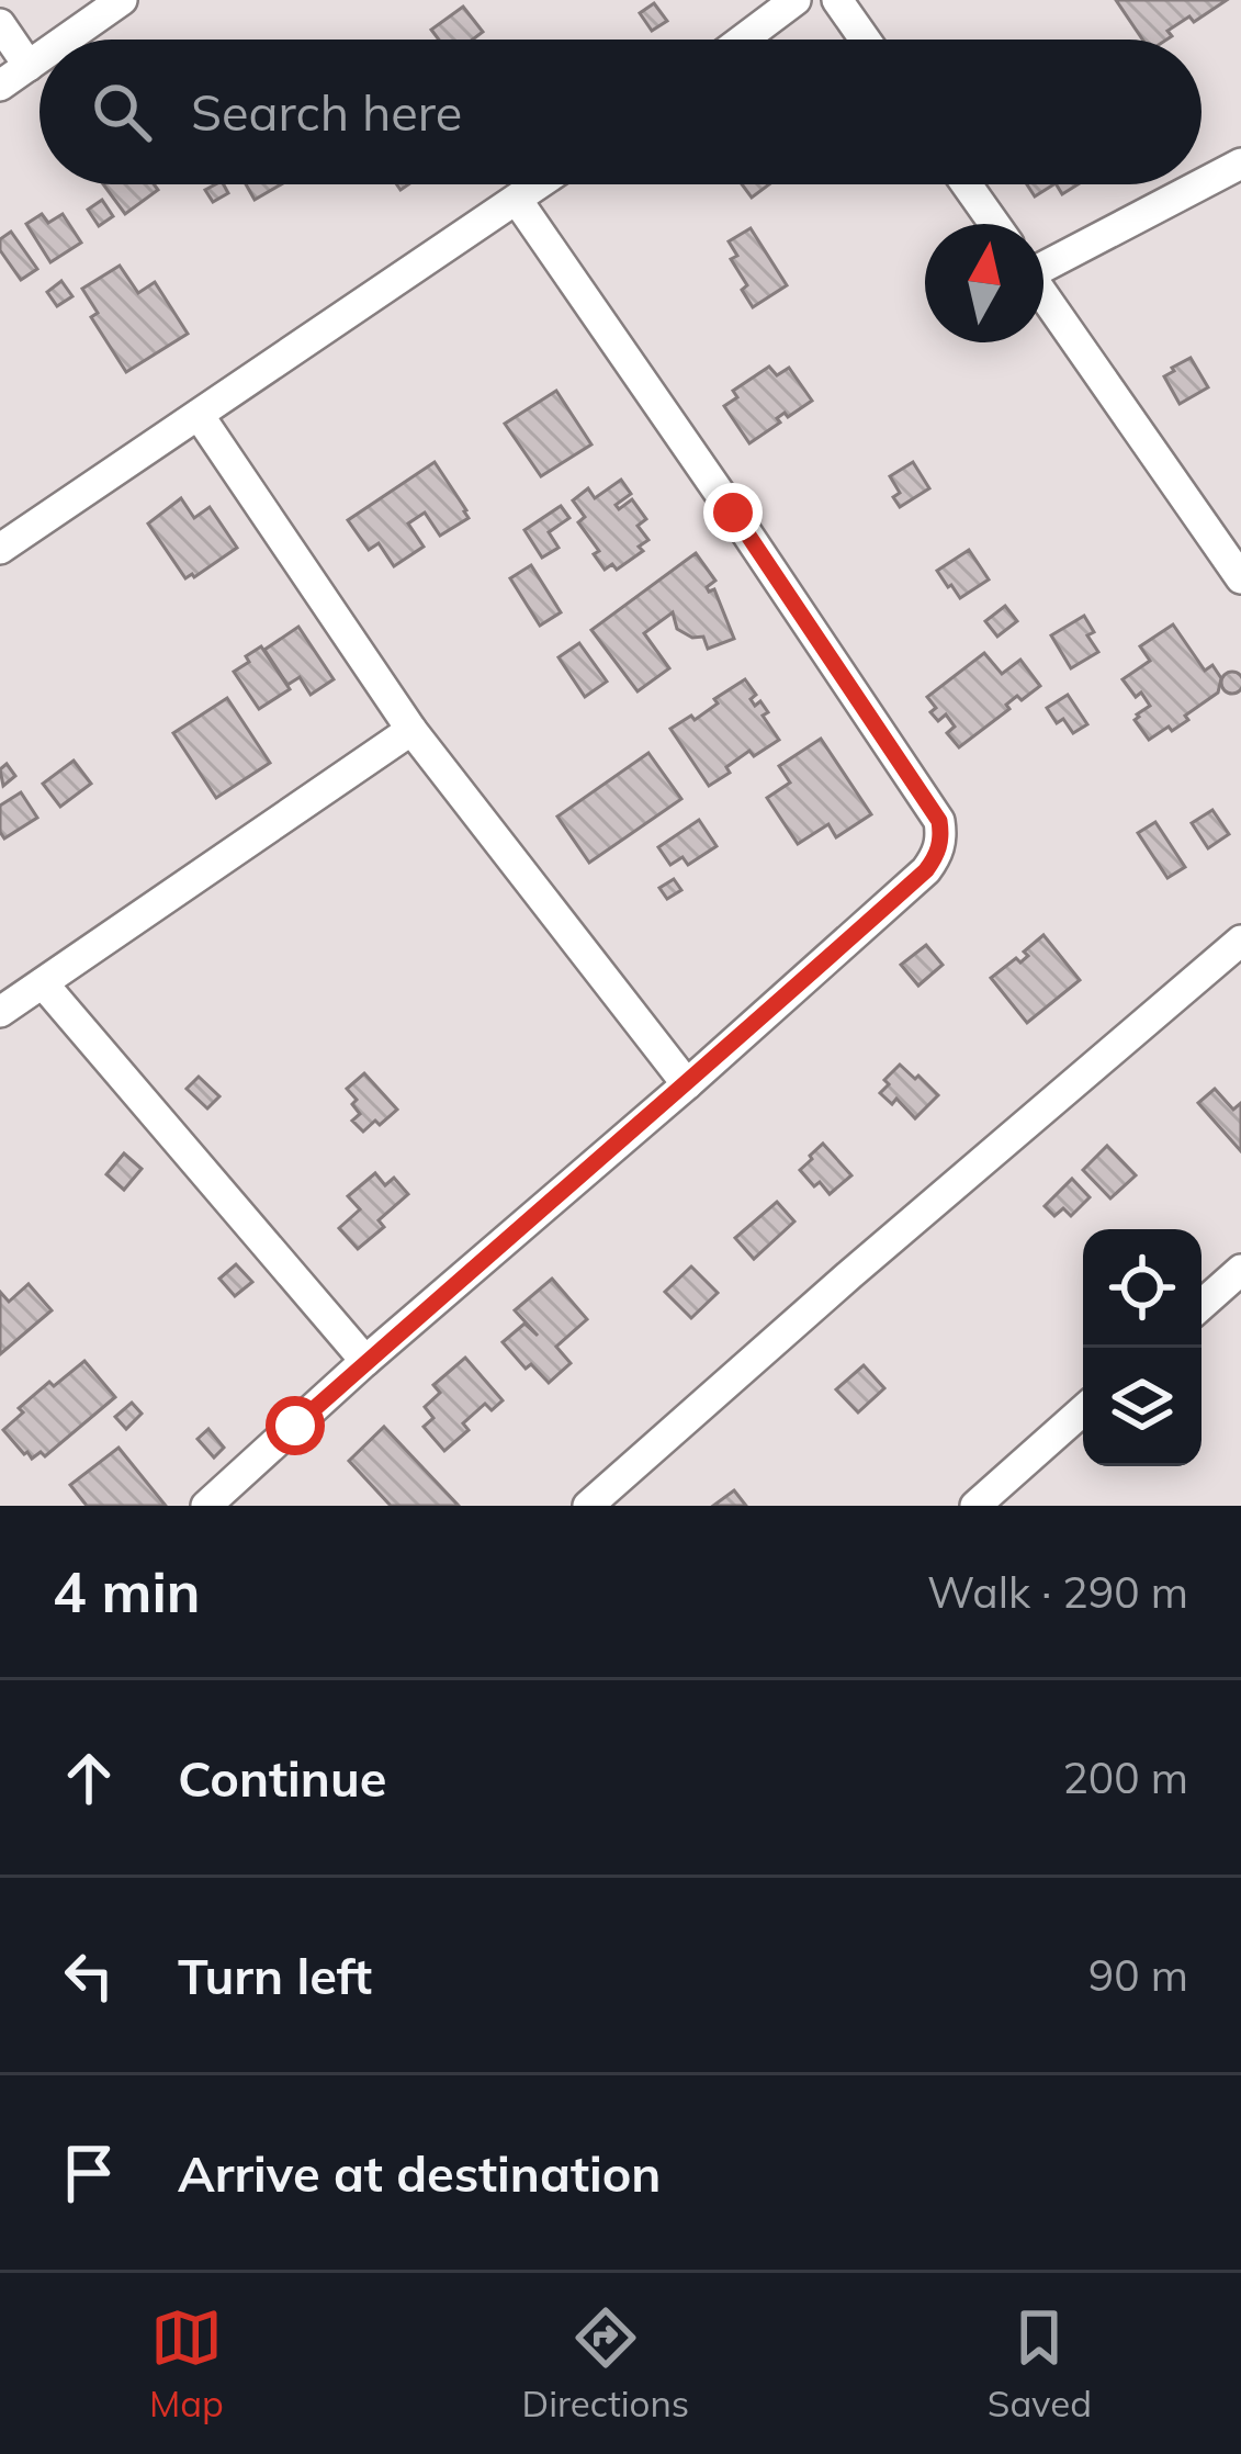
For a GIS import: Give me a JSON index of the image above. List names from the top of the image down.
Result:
{
  "north": "top",
  "page": {
    "search": "Search here",
    "heading": ["4 min", "Walk · 290 m"],
    "list": [
      ["Continue", "200 m"],
      ["Turn left", "90 m"],
      "Arrive at destination"
    ],
    "nav": ["Map", "Directions", "Saved"]
  }
}
